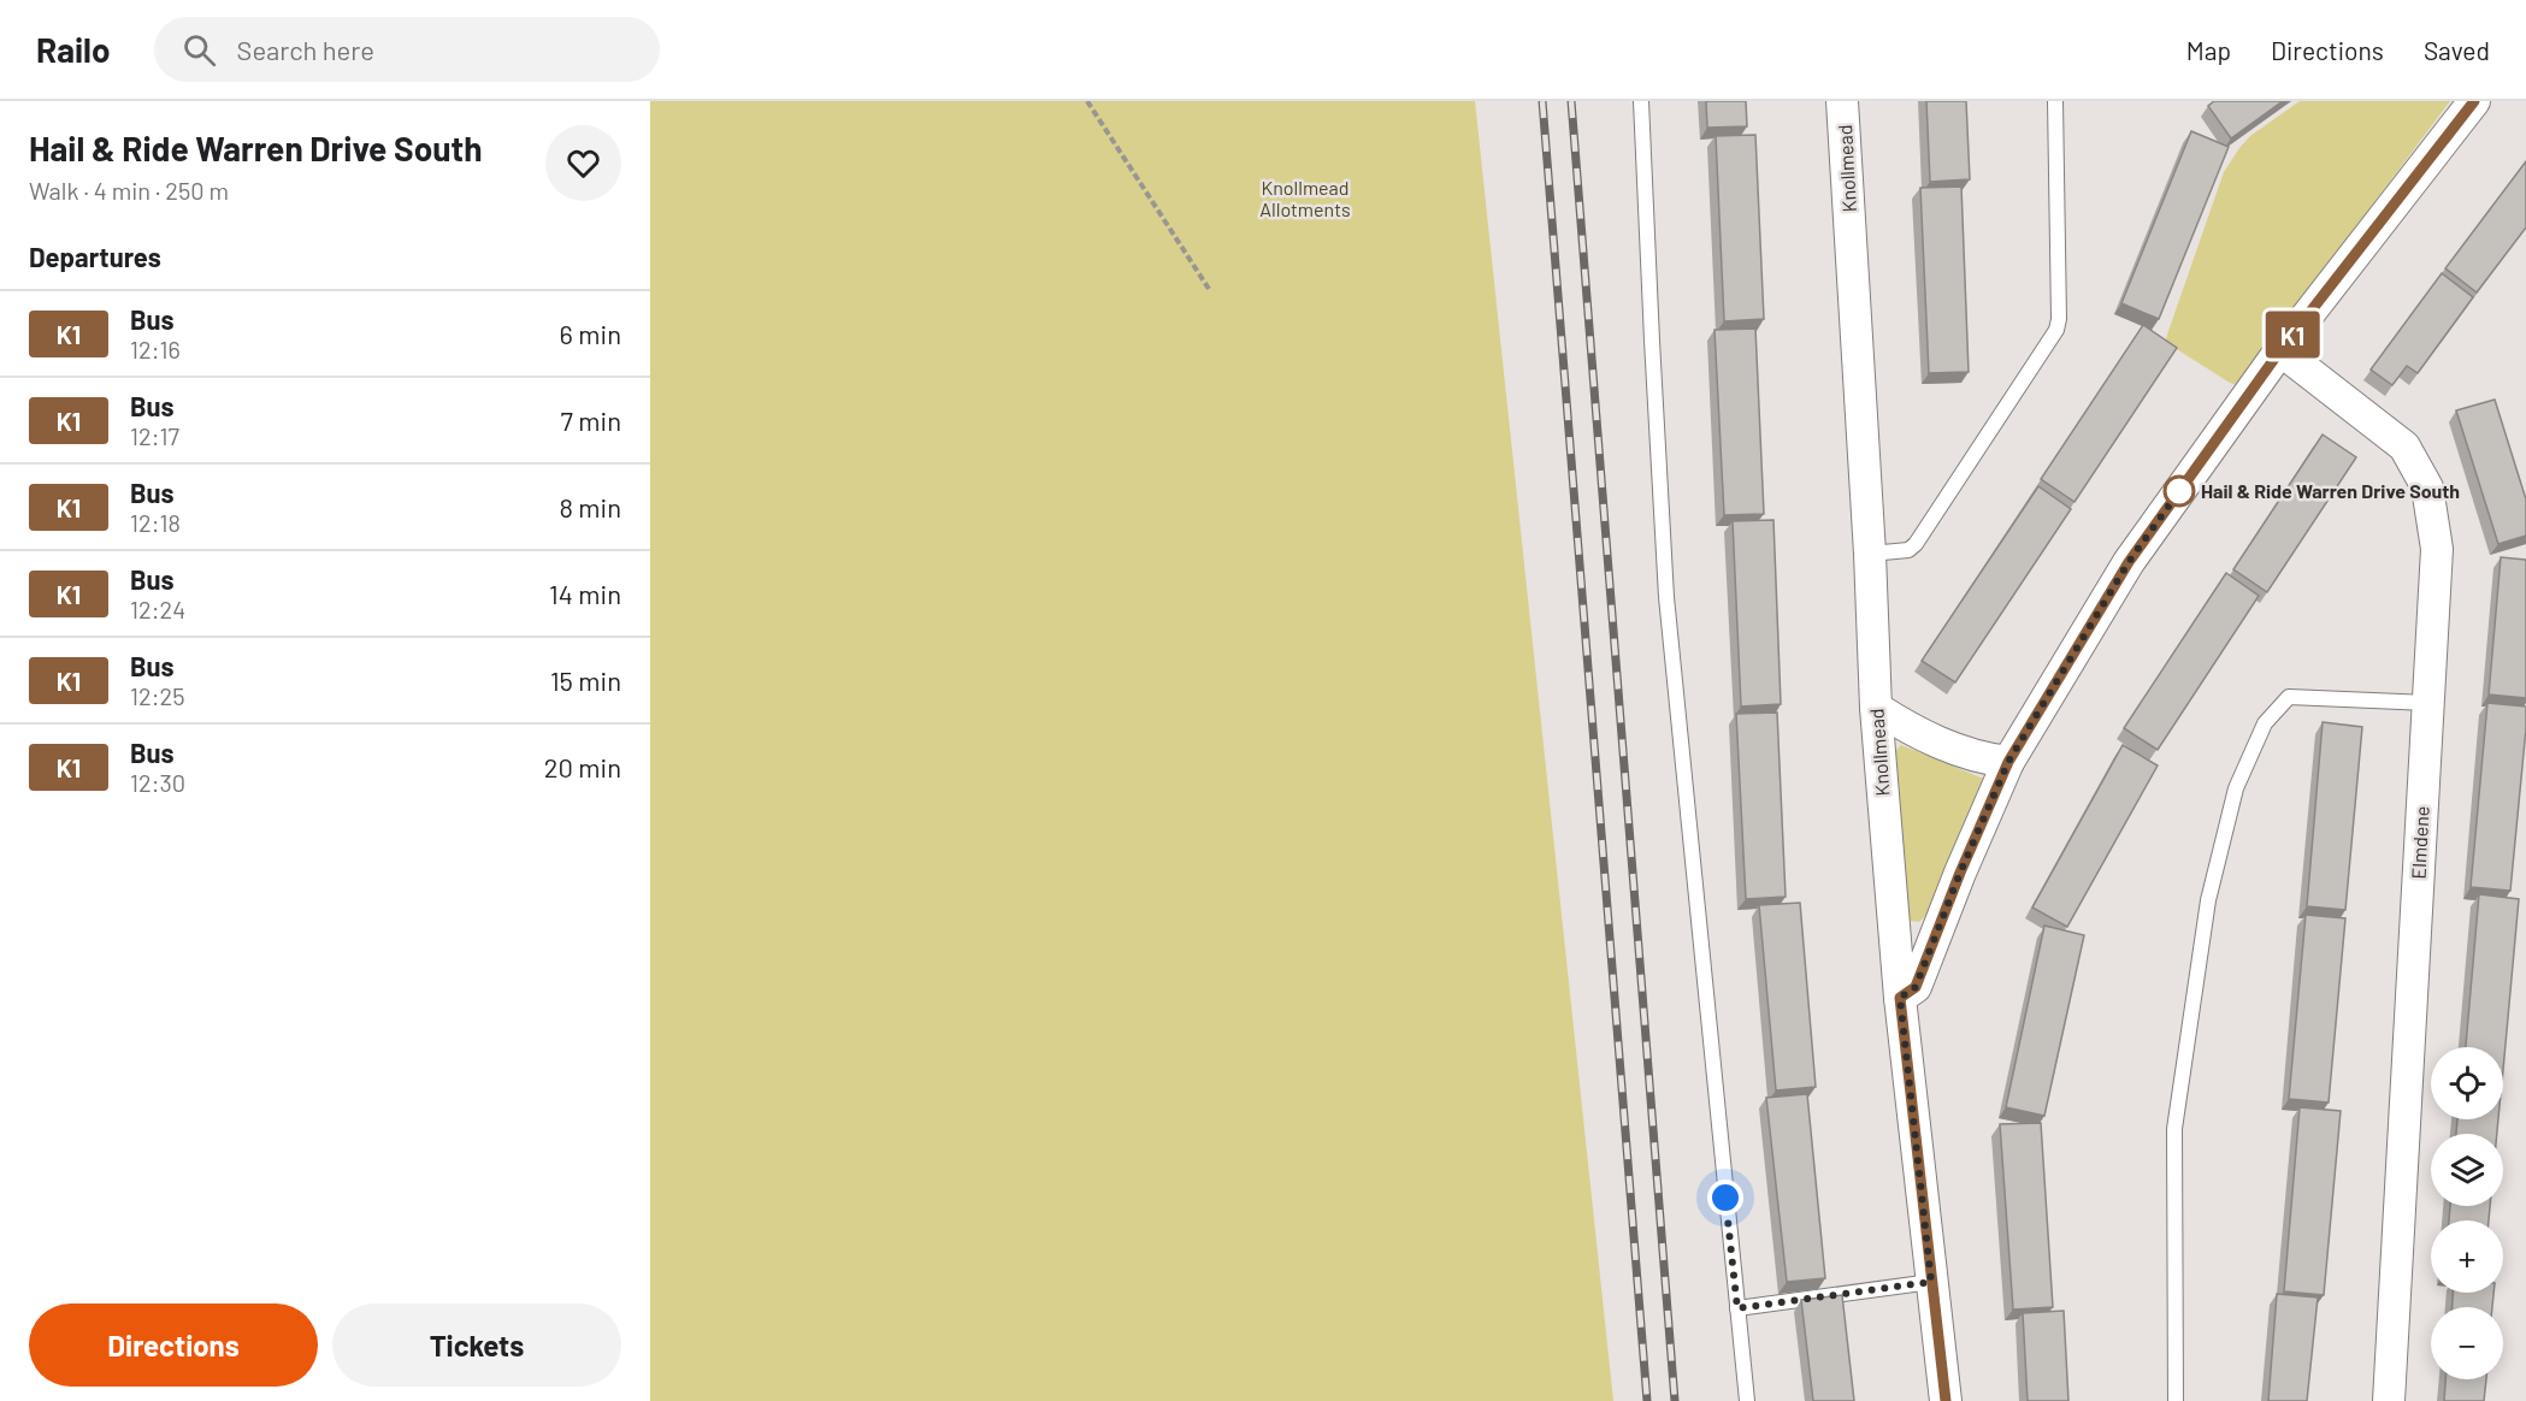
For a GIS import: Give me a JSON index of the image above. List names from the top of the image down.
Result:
{
  "streets": {
    "street": ["Knollmead", "Elmdene"]
  },
  "parks": ["Knollmead Allotments"],
  "places": ["Hail & Ride Warren Drive South"],
  "lines": ["bus line K1"],
  "page": {
    "header": "Railo",
    "search": "Search here",
    "nav": ["Map", "Directions", "Saved"],
    "heading": [
      ["Hail & Ride Warren Drive South", "Walk · 4 min · 250 m"],
      "Departures"
    ],
    "on_map": "K1",
    "list": [
      {
        "mark": "K1",
        "name": "Bus",
        "note": "12:16",
        "value": "6 min"
      },
      {
        "mark": "K1",
        "name": "Bus",
        "note": "12:17",
        "value": "7 min"
      },
      {
        "mark": "K1",
        "name": "Bus",
        "note": "12:18",
        "value": "8 min"
      },
      {
        "mark": "K1",
        "name": "Bus",
        "note": "12:24",
        "value": "14 min"
      },
      {
        "mark": "K1",
        "name": "Bus",
        "note": "12:25",
        "value": "15 min"
      },
      {
        "mark": "K1",
        "name": "Bus",
        "note": "12:30",
        "value": "20 min"
      }
    ],
    "map_buttons": ["+", "−"],
    "buttons": ["Directions", "Tickets"]
  }
}
